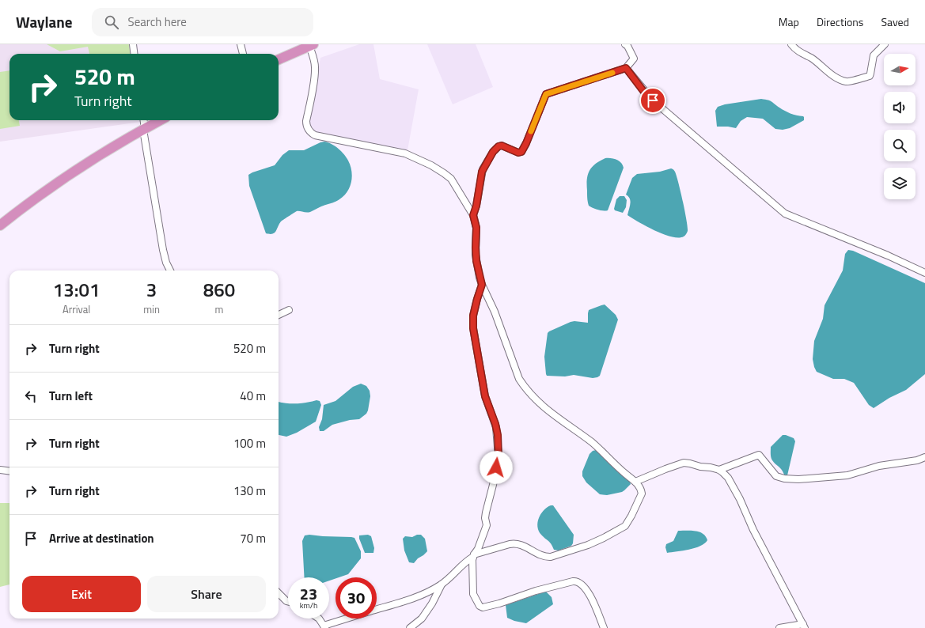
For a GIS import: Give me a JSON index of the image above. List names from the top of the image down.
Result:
{
  "north": "right",
  "page": {
    "header": "Waylane",
    "search": "Search here",
    "nav": ["Map", "Directions", "Saved"],
    "turn": ["520 m", "Turn right"],
    "eta": [
      "13:01",
      "Arrival",
      "3",
      "min",
      "860",
      "m"
    ],
    "list": [
      {
        "name": "Turn right",
        "value": "520 m"
      },
      {
        "name": "Turn left",
        "value": "40 m"
      },
      {
        "name": "Turn right",
        "value": "100 m"
      },
      {
        "name": "Turn right",
        "value": "130 m"
      },
      {
        "name": "Arrive at destination",
        "value": "70 m"
      }
    ],
    "buttons": ["Exit", "Share"],
    "speed": "23 km/h",
    "limit": "30"
  }
}
